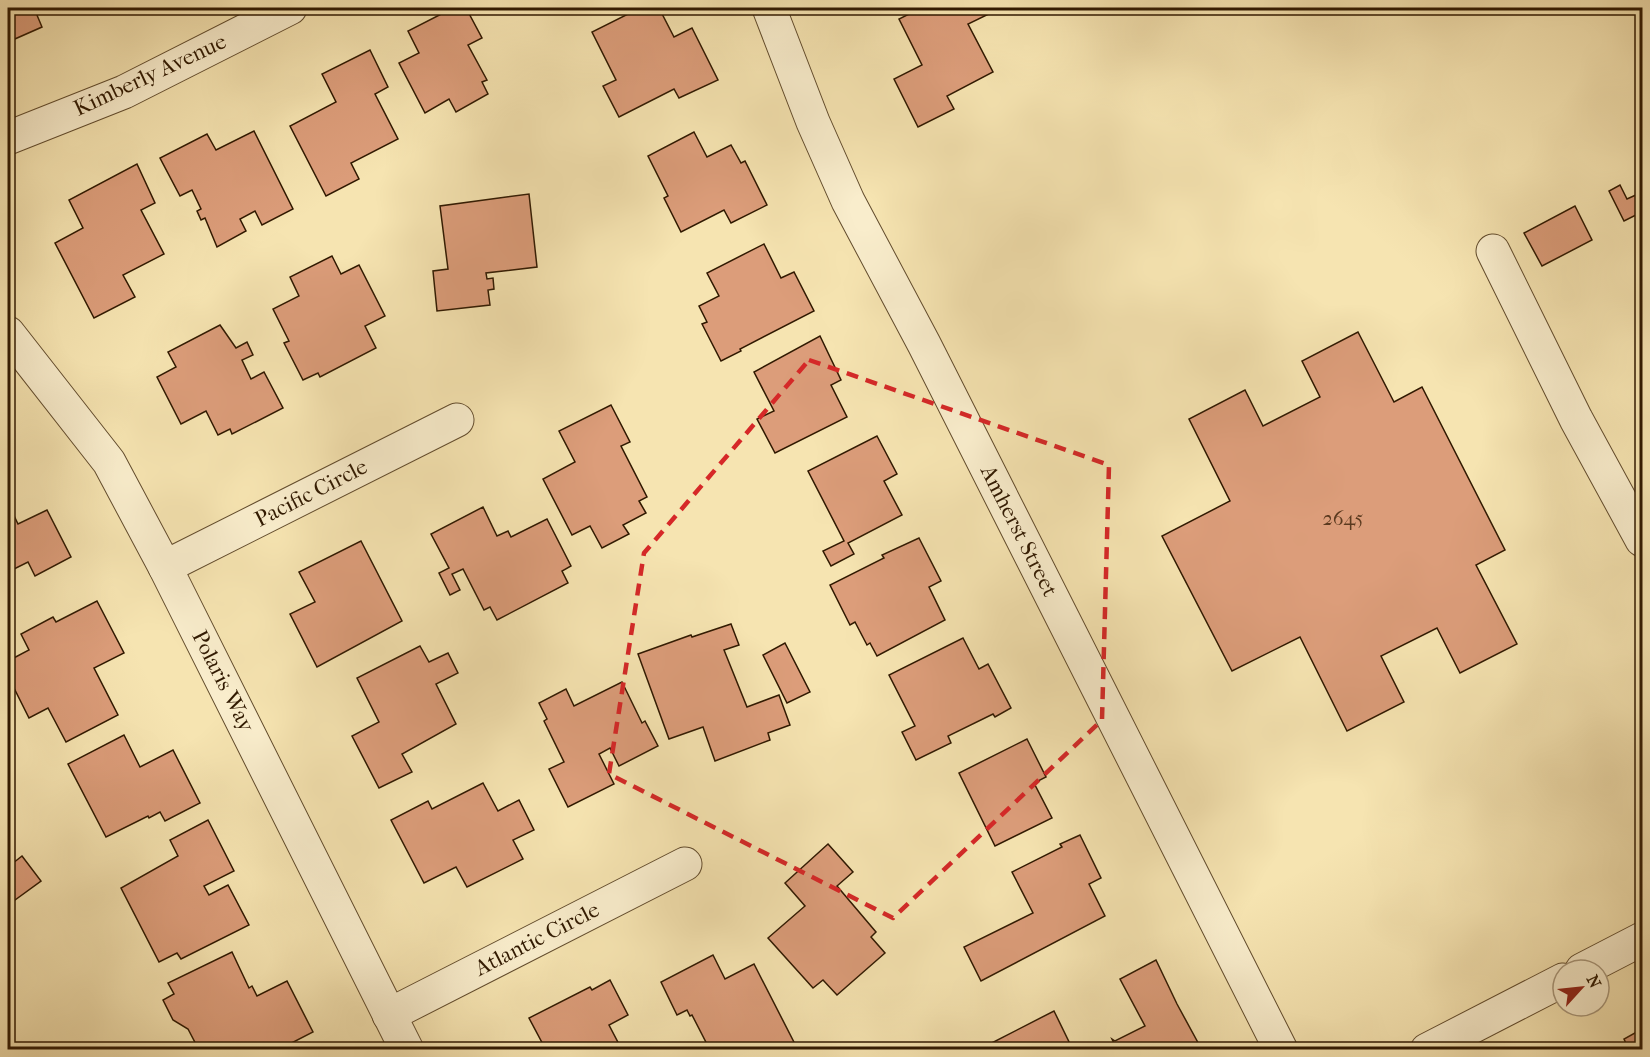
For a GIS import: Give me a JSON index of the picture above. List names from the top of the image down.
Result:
{
  "streets": {
    "street": [
      "Kimberly Avenue",
      "Pacific Circle",
      "Amherst Street",
      "Polaris Way",
      "Atlantic Circle"
    ]
  },
  "crossings": [
    ["Pacific Circle", "Polaris Way"],
    ["Polaris Way", "Atlantic Circle"]
  ],
  "house_numbers": ["2645"],
  "north": "top right"
}
